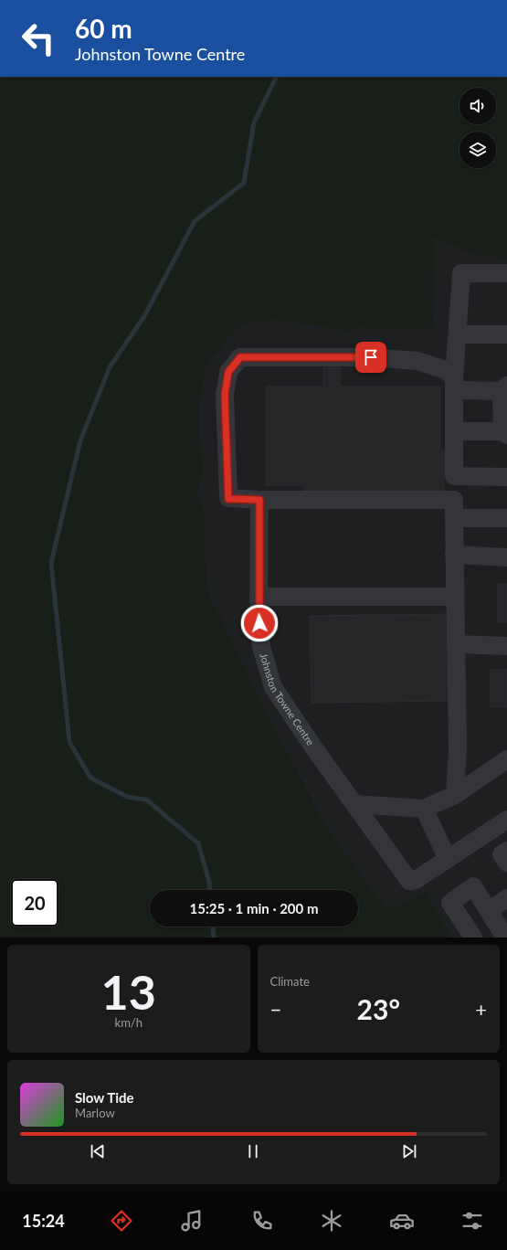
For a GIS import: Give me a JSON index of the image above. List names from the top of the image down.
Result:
{
  "streets": {
    "lane": ["Johnston Towne Centre"]
  },
  "page": {
    "turn": ["60 m", "Johnston Towne Centre"],
    "limit": "20",
    "trip": "15:25 · 1 min · 200 m",
    "tile": [
      ["13", "km/h"],
      "Climate"
    ],
    "heat": ["−", "23°", "+"],
    "song": ["Slow Tide", "Marlow"],
    "tabs": "15:24"
  }
}
